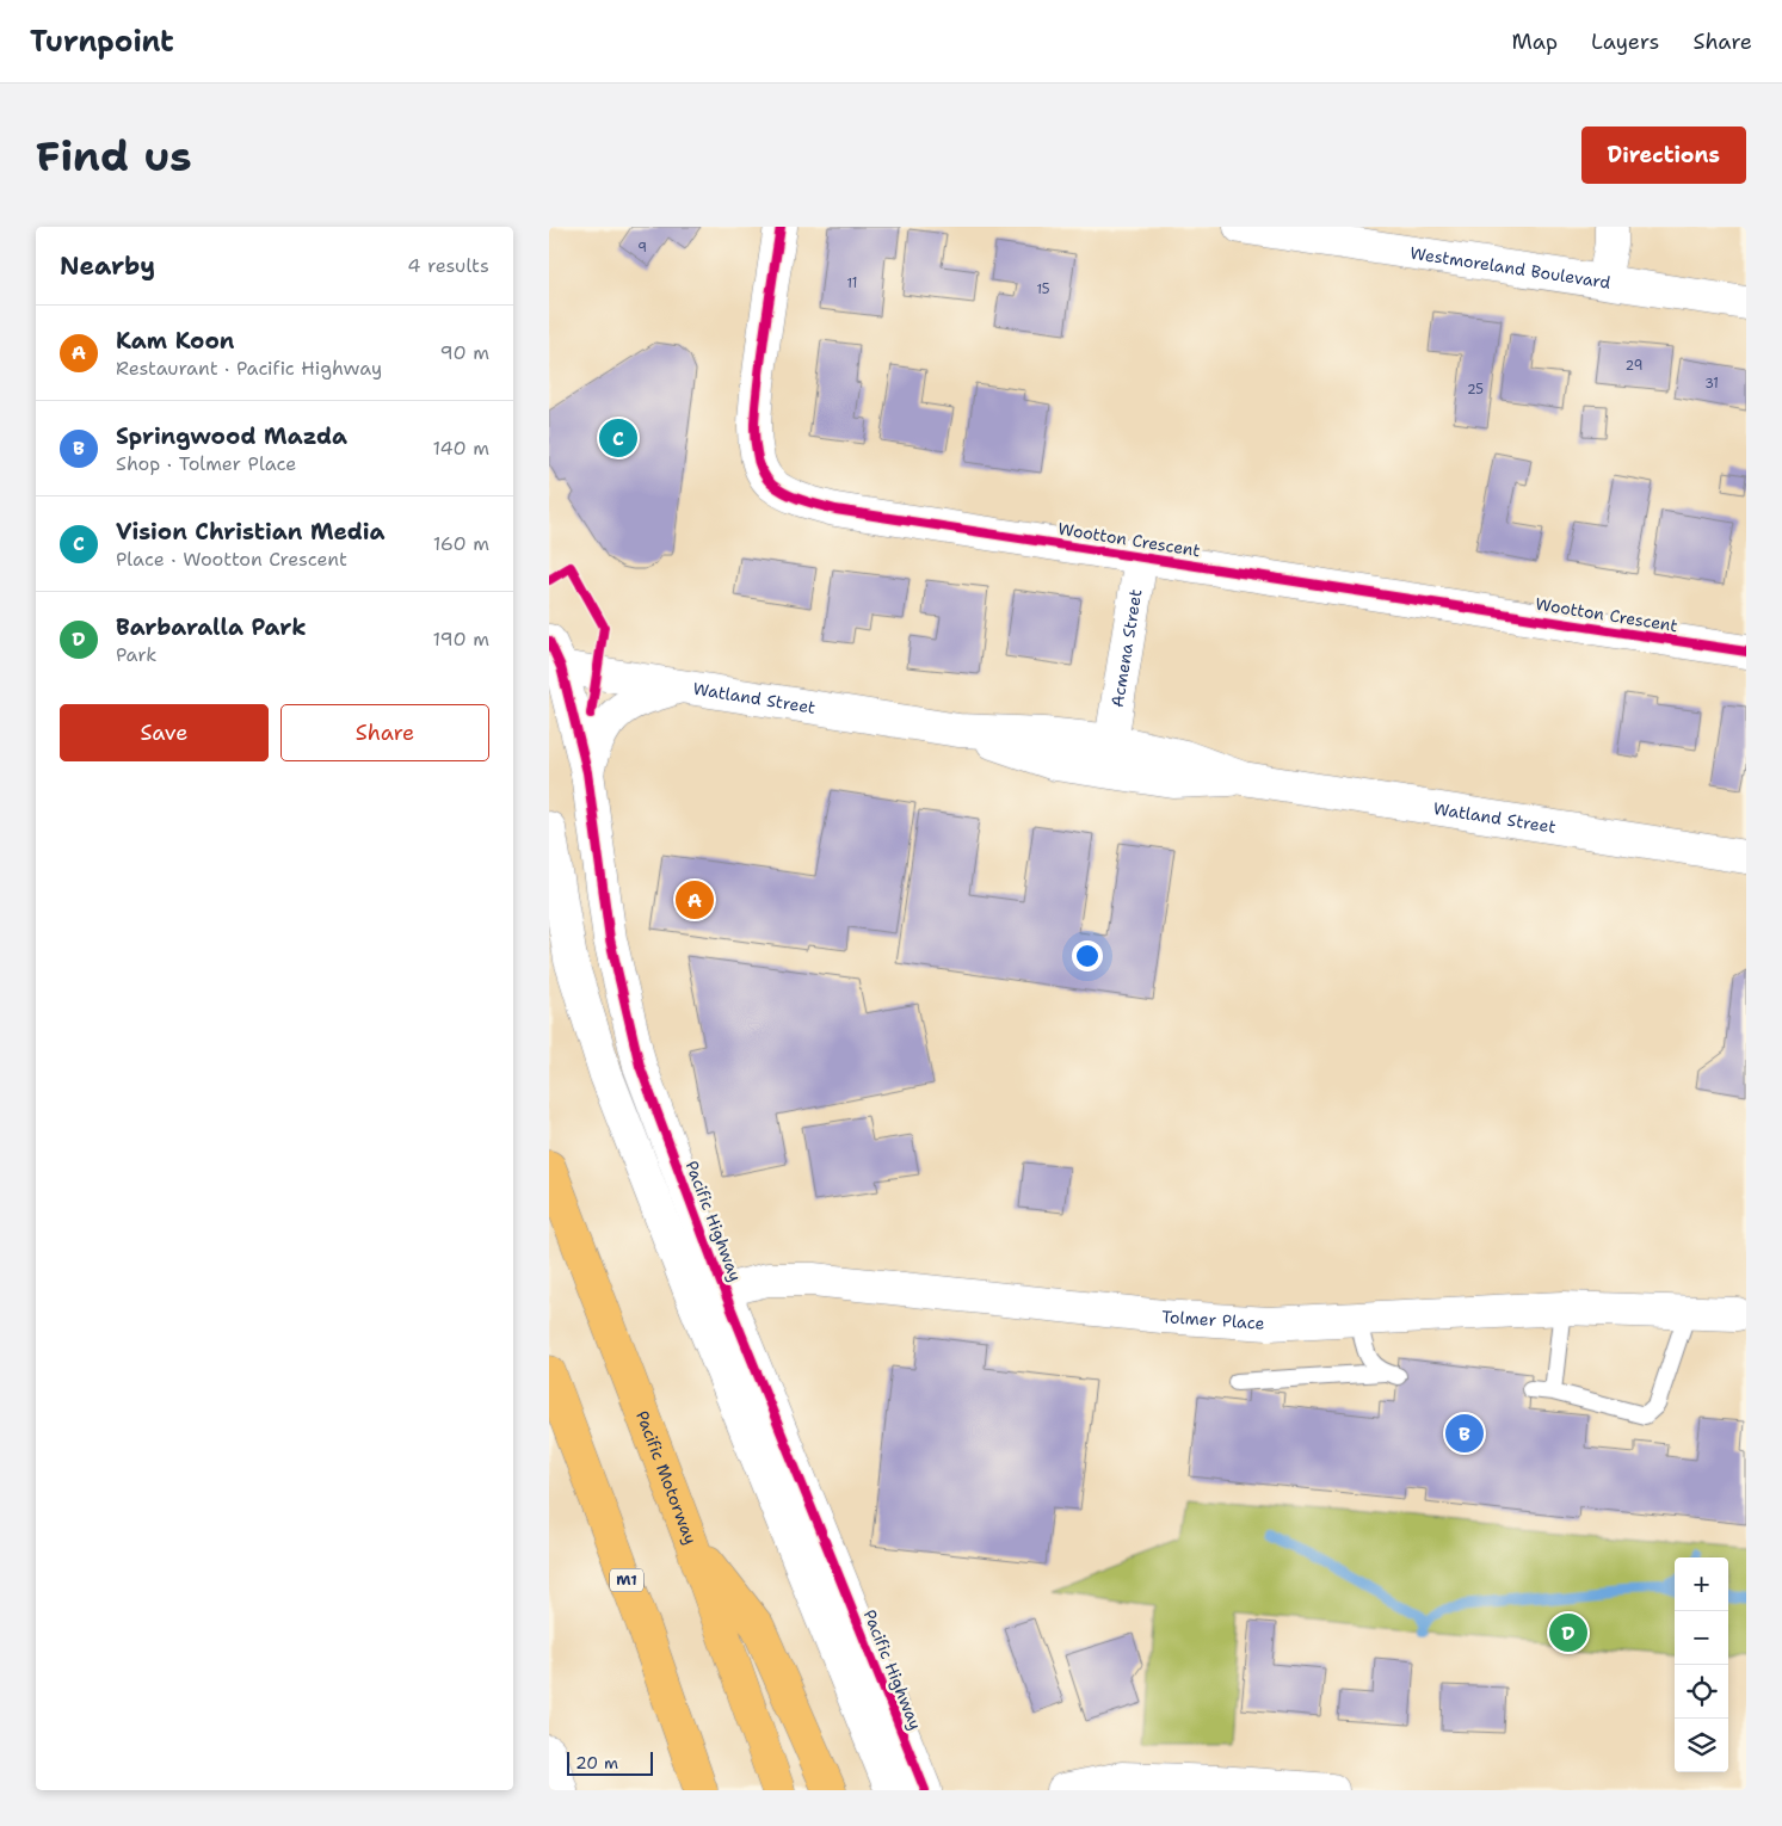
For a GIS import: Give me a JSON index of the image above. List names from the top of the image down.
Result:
{
  "streets": {
    "highway": ["Pacific Motorway", "M1"],
    "street": [
      "Westmoreland Boulevard",
      "Wootton Crescent",
      "Acmena Street",
      "Watland Street",
      "Pacific Highway",
      "Tolmer Place"
    ]
  },
  "crossings": [
    ["Wootton Crescent", "Acmena Street"],
    ["Acmena Street", "Watland Street"],
    ["Watland Street", "Pacific Highway"],
    ["Pacific Highway", "Tolmer Place"]
  ],
  "house_numbers": [
    "9",
    "11",
    "15",
    "29",
    "31",
    "25"
  ],
  "scale_bar": "20 m",
  "page": {
    "header": "Turnpoint",
    "nav": ["Map", "Layers", "Share"],
    "buttons": [
      "Directions",
      ["Save", "Share"]
    ],
    "title": "Find us",
    "heading": ["Nearby", "4 results"],
    "list": [
      {
        "mark": "A",
        "name": "Kam Koon",
        "note": "Restaurant · Pacific Highway",
        "value": "90 m"
      },
      {
        "mark": "B",
        "name": "Springwood Mazda",
        "note": "Shop · Tolmer Place",
        "value": "140 m"
      },
      {
        "mark": "C",
        "name": "Vision Christian Media",
        "note": "Place · Wootton Crescent",
        "value": "160 m"
      },
      {
        "mark": "D",
        "name": "Barbaralla Park",
        "note": "Park",
        "value": "190 m"
      }
    ],
    "pins": [
      "C",
      "A",
      "B",
      "D"
    ],
    "map_buttons": ["+", "−"],
    "scale": "20 m"
  }
}
